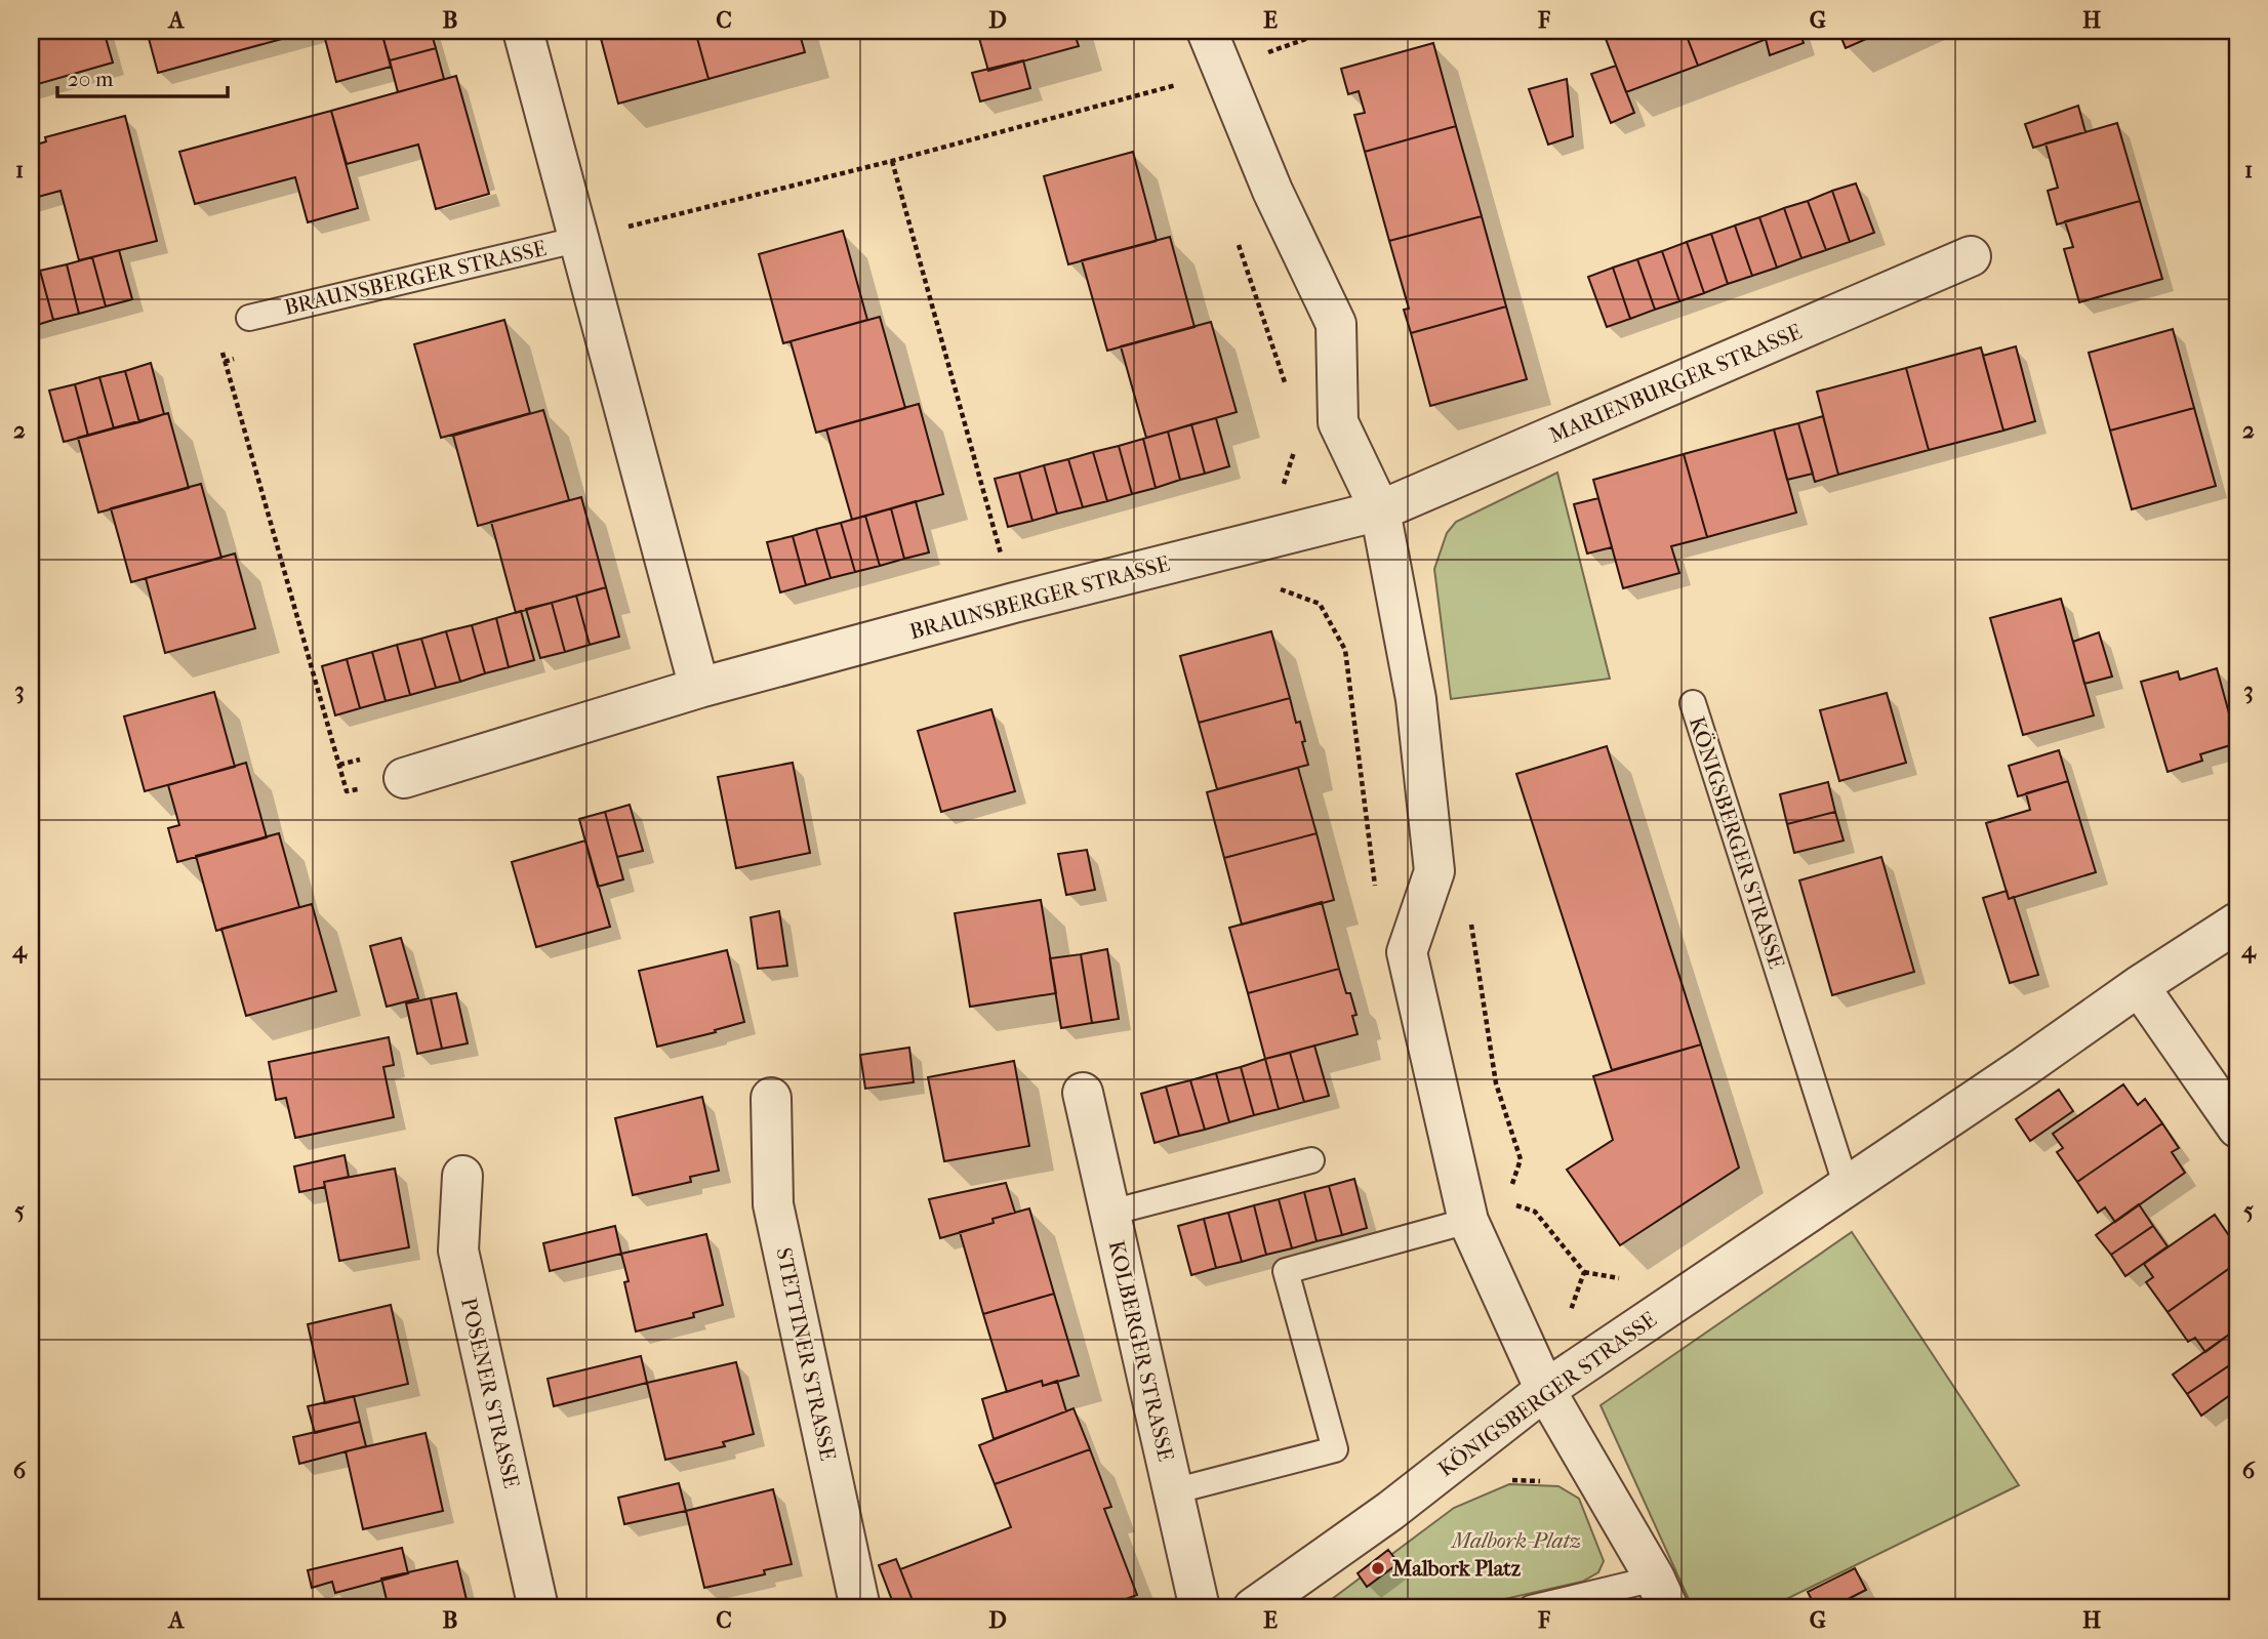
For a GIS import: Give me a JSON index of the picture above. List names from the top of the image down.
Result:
{
  "streets": {
    "street": [
      "BRAUNSBERGER STRASSE",
      "MARIENBURGER STRASSE",
      "KÖNIGSBERGER STRASSE",
      "KOLBERGER STRASSE",
      "STETTINER STRASSE",
      "POSENER STRASSE"
    ]
  },
  "crossings": [
    ["BRAUNSBERGER STRASSE", "MARIENBURGER STRASSE"]
  ],
  "parks": ["Malbork-Platz"],
  "places": ["Malbork Platz"],
  "scale_bar": "20 m",
  "grid": {
    "columns": [
      "A",
      "B",
      "C",
      "D",
      "E",
      "F",
      "G",
      "H"
    ],
    "rows": [
      "1",
      "2",
      "3",
      "4",
      "5",
      "6"
    ]
  }
}
